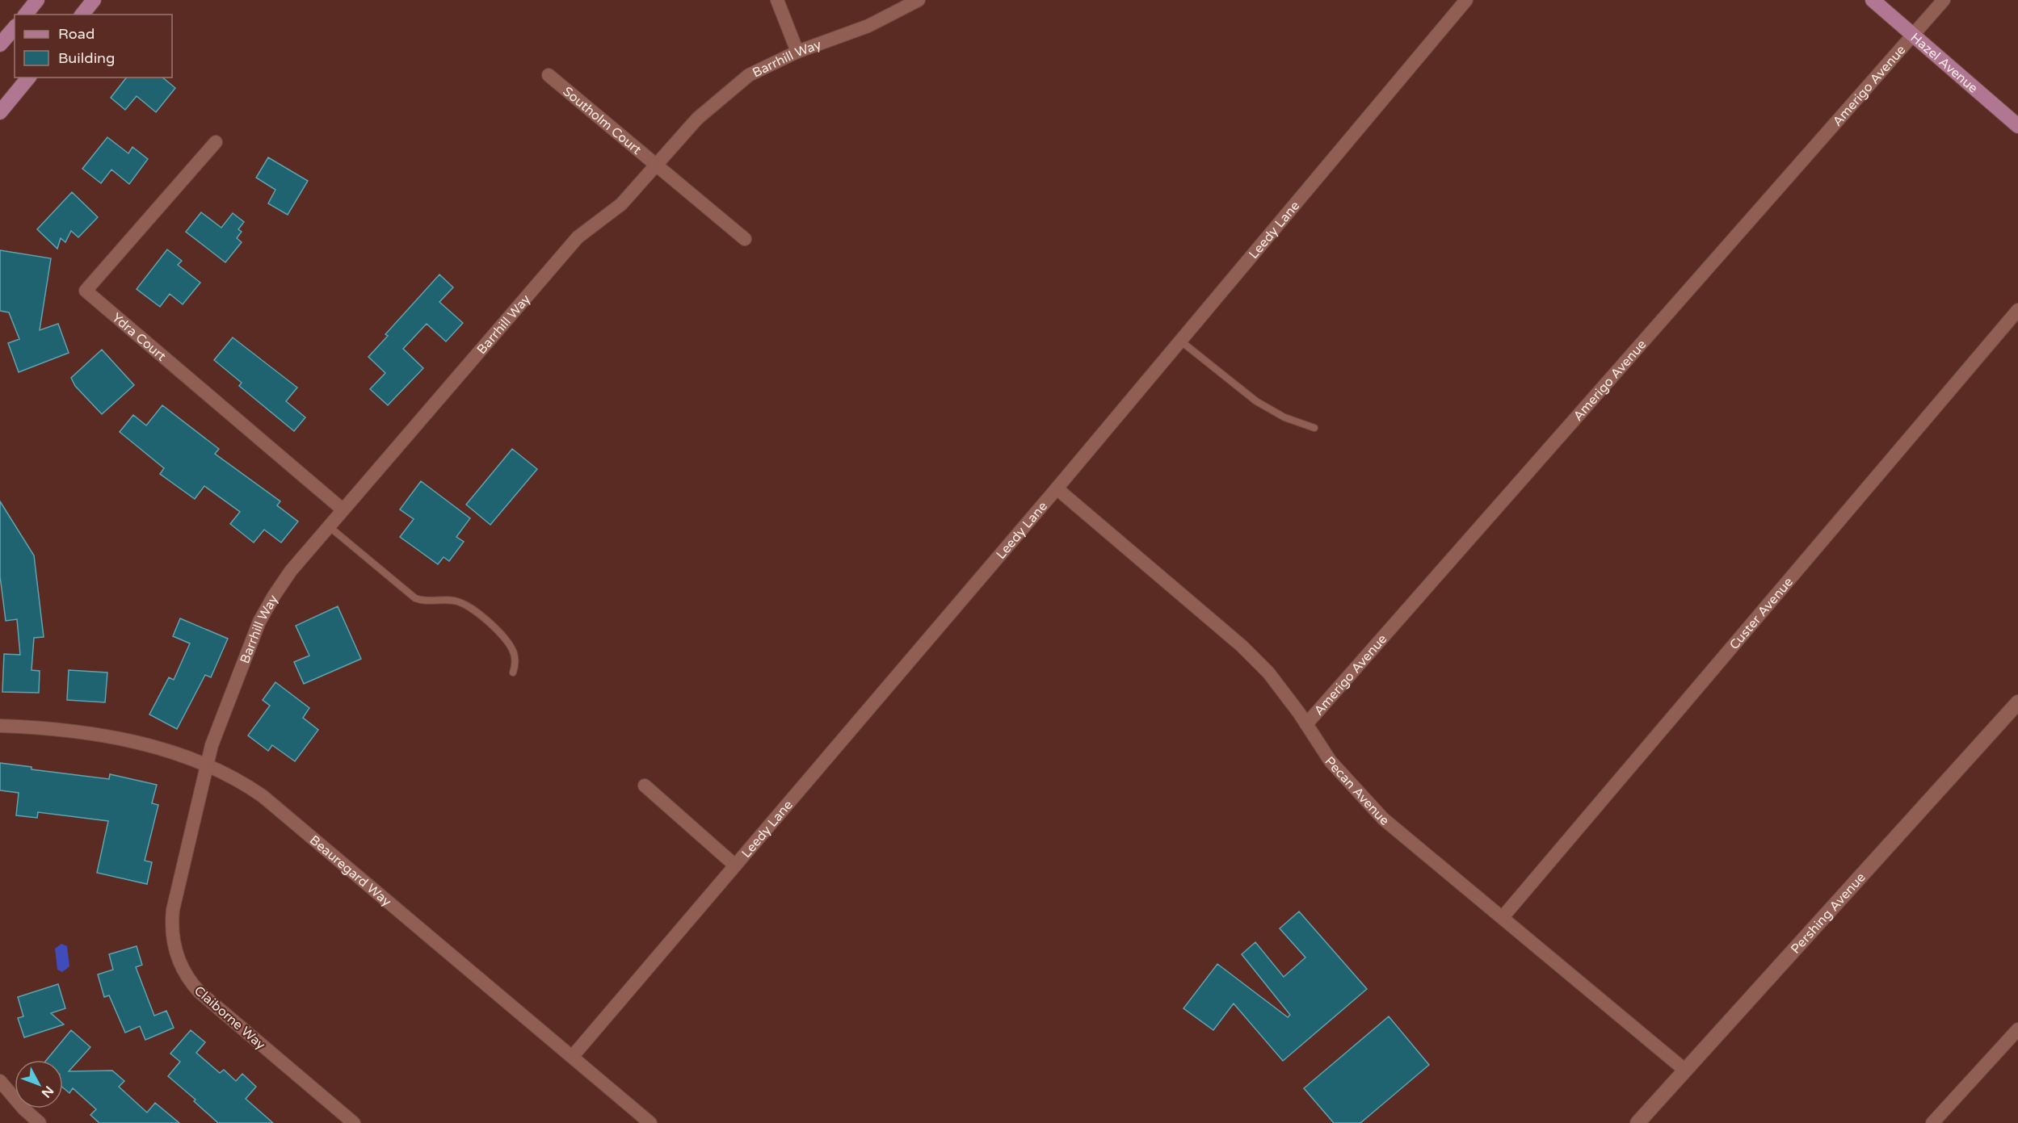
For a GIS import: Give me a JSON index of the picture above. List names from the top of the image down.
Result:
{
  "streets": {
    "main road": ["Hazel Avenue"],
    "street": [
      "Barrhill Way",
      "Amerigo Avenue",
      "Southolm Court",
      "Leedy Lane",
      "Ydra Court",
      "Custer Avenue",
      "Pecan Avenue",
      "Beauregard Way",
      "Pershing Avenue",
      "Claiborne Way"
    ]
  },
  "crossings": [
    ["Barrhill Way", "Southolm Court"],
    ["Barrhill Way", "Ydra Court"],
    ["Barrhill Way", "Beauregard Way"],
    ["Barrhill Way", "Claiborne Way"],
    ["Hazel Avenue", "Amerigo Avenue"],
    ["Amerigo Avenue", "Pecan Avenue"],
    ["Leedy Lane", "Pecan Avenue"],
    ["Leedy Lane", "Beauregard Way"],
    ["Custer Avenue", "Pecan Avenue"],
    ["Pecan Avenue", "Pershing Avenue"],
    ["Beauregard Way", "Claiborne Way"]
  ],
  "legend": ["Road", "Building"],
  "north": "bottom right"
}
